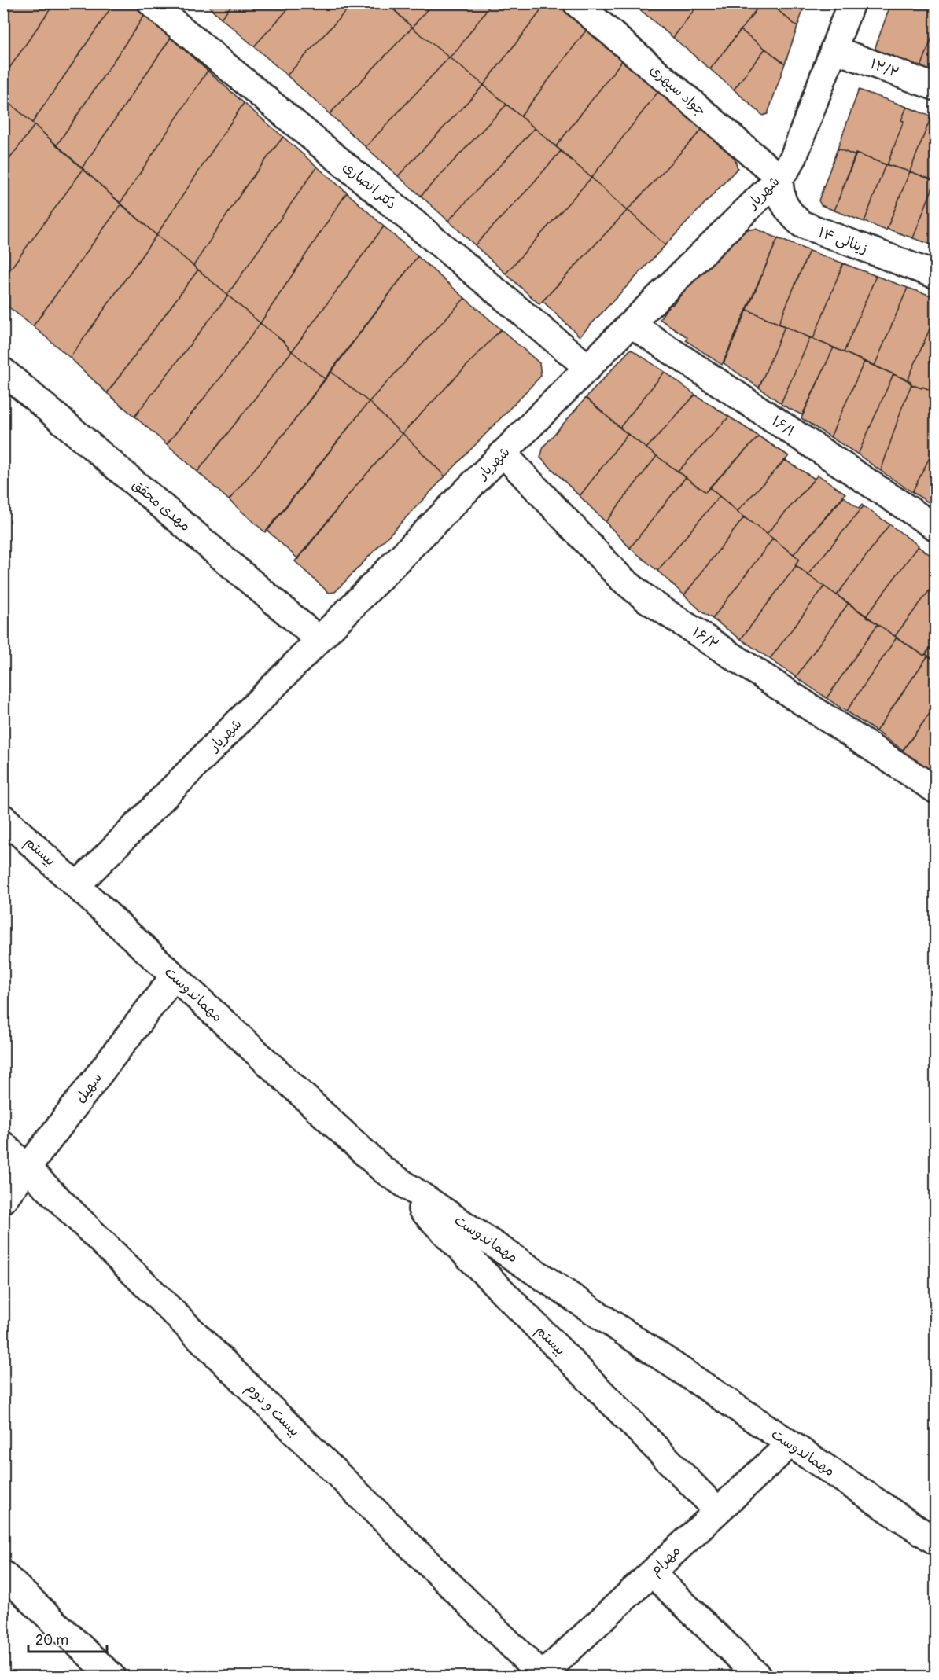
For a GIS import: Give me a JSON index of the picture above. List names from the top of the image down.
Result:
{
  "streets": {
    "street": [
      "۱۲/۲",
      "جواد سپهری",
      "دکتر انصاری",
      "شهریار",
      "زینالی ۱۴",
      "۱۶/۱",
      "مهدی محقق",
      "۱۶/۲",
      "بیستم",
      "مهماندوست",
      "سهیل",
      "بیست و دوم",
      "مهرام"
    ]
  },
  "crossings": [
    ["۱۲/۲", "شهریار"],
    ["جواد سپهری", "شهریار"],
    ["جواد سپهری", "زینالی ۱۴"],
    ["دکتر انصاری", "شهریار"],
    ["شهریار", "زینالی ۱۴"],
    ["شهریار", "۱۶/۱"],
    ["شهریار", "مهدی محقق"],
    ["شهریار", "۱۶/۲"],
    ["شهریار", "بیستم"],
    ["شهریار", "مهماندوست"],
    ["بیستم", "مهماندوست"],
    ["بیستم", "مهرام"],
    ["مهماندوست", "سهیل"],
    ["مهماندوست", "مهرام"],
    ["سهیل", "بیست و دوم"],
    ["بیست و دوم", "مهرام"]
  ],
  "scale_bar": "20 m"
}
